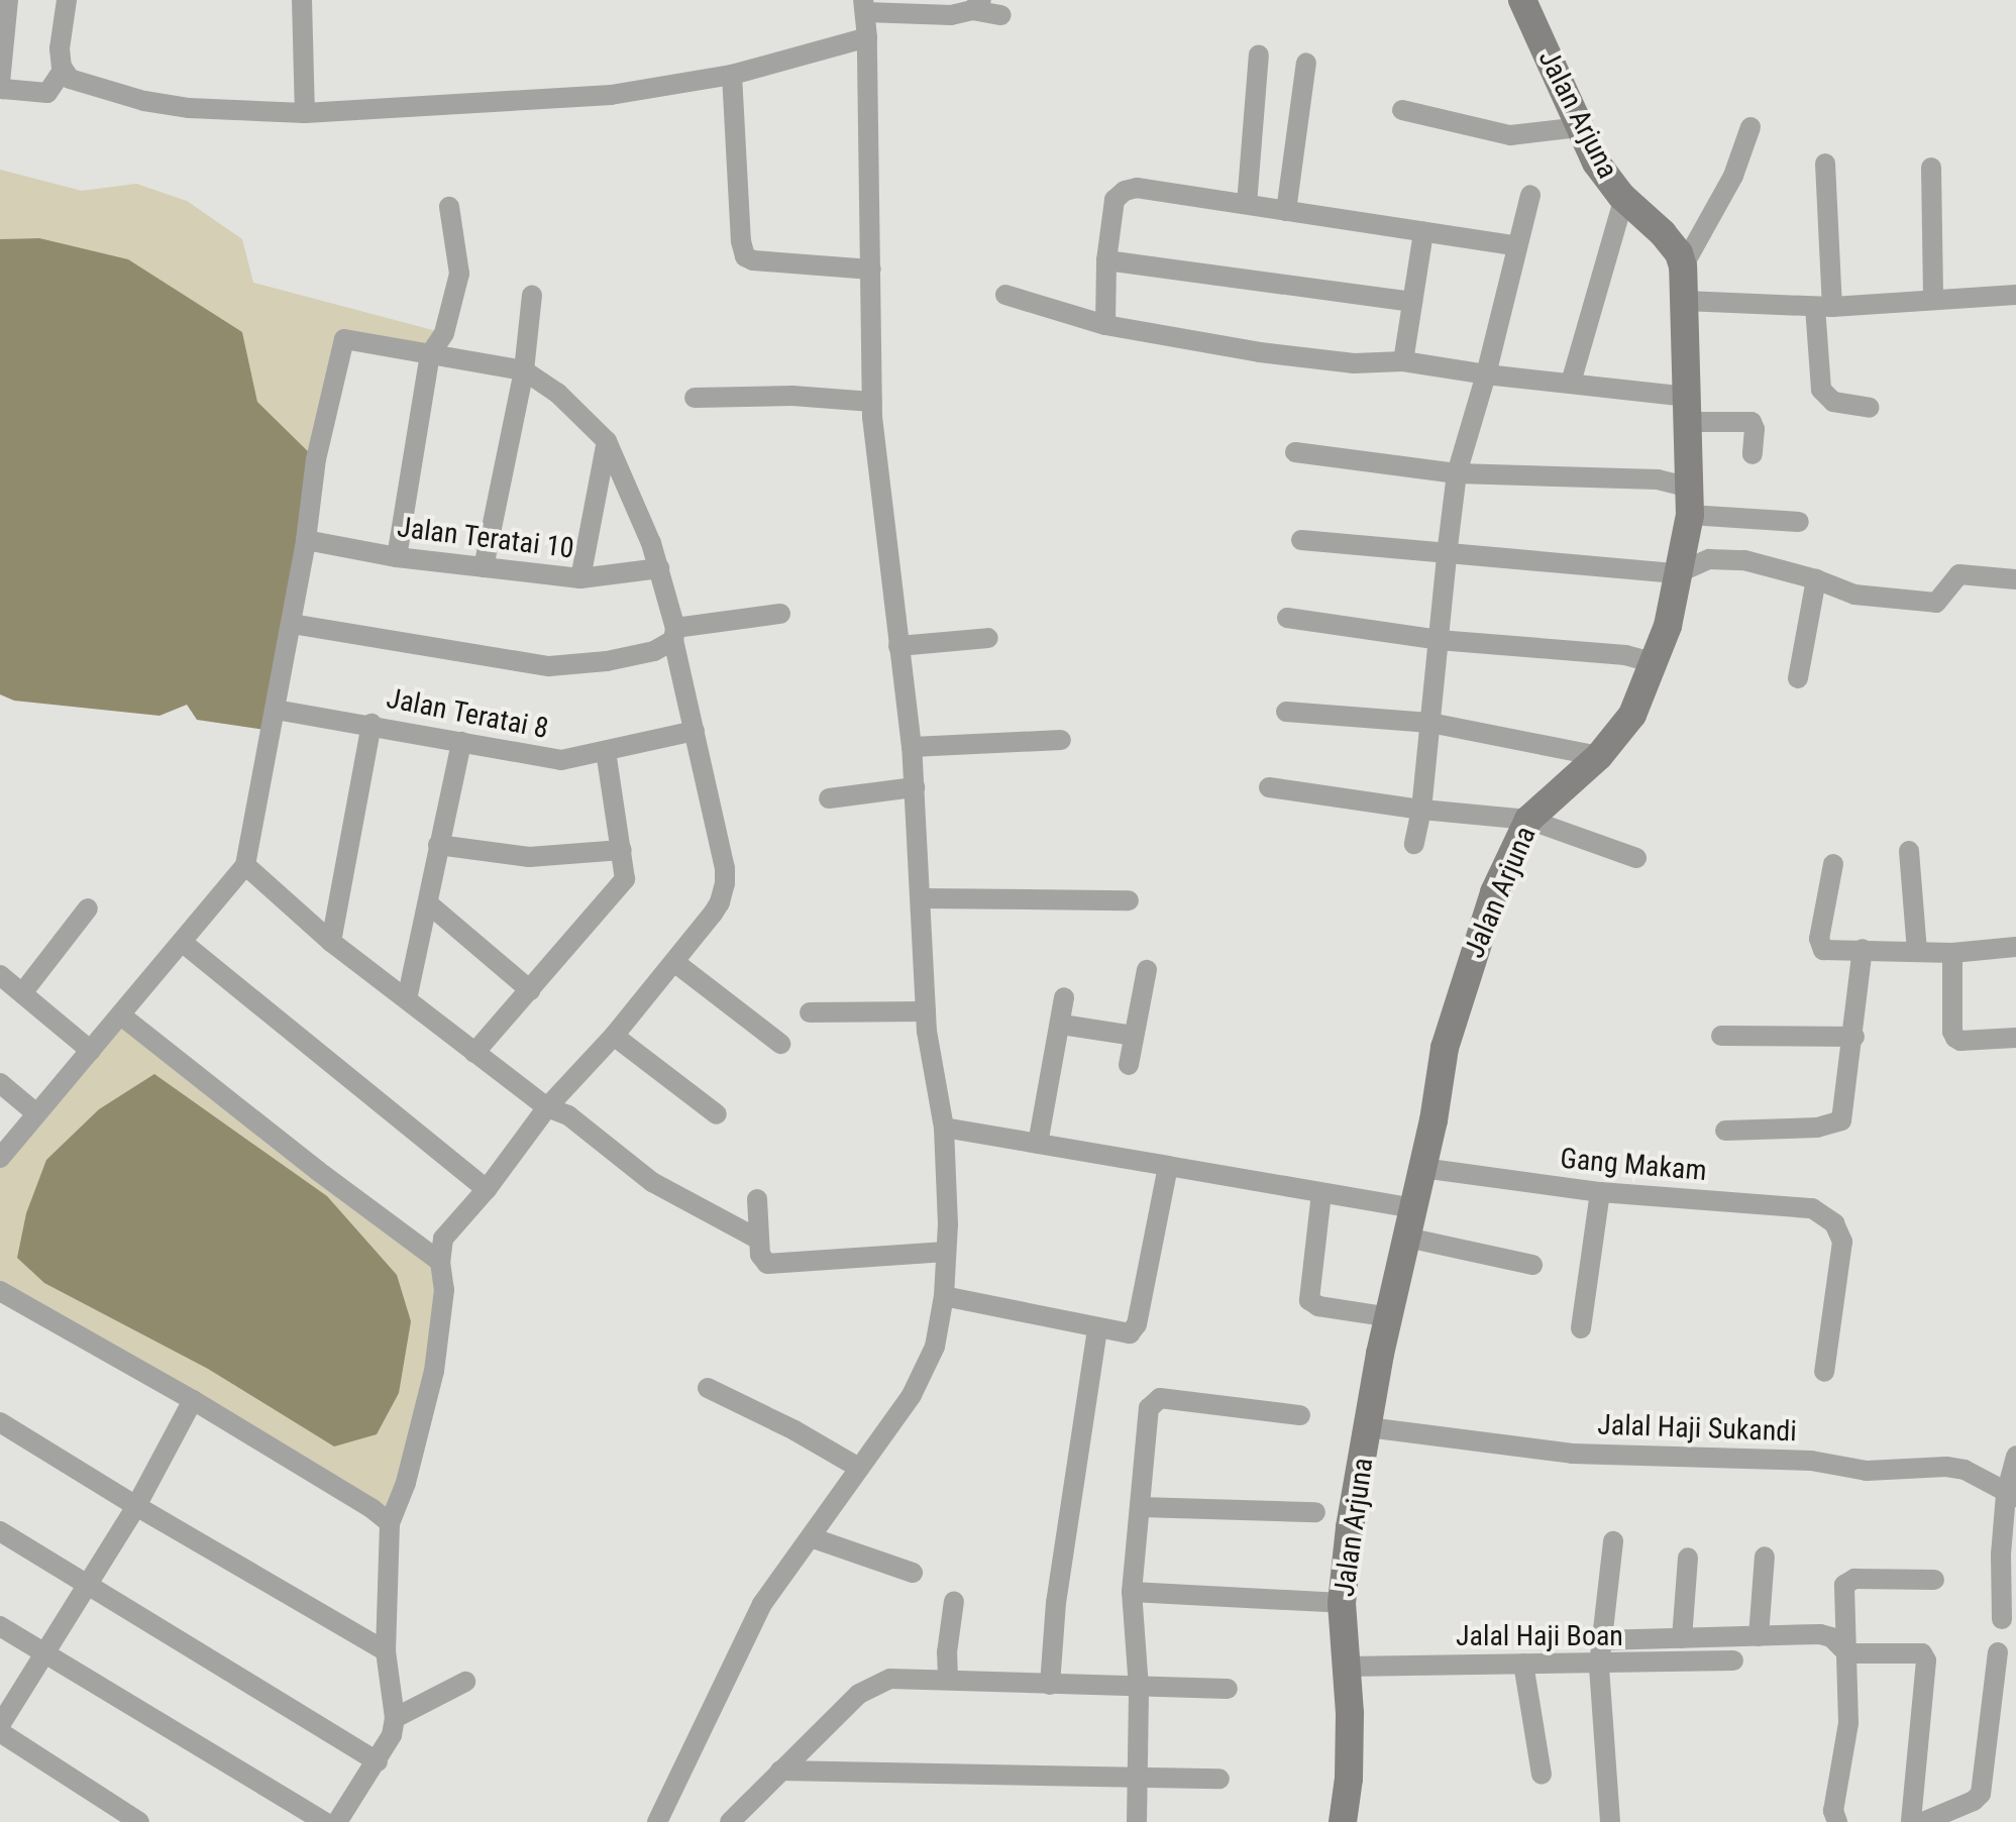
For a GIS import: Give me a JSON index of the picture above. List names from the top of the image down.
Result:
{
  "streets": {
    "street": [
      "Jalan Arjuna",
      "Jalan Teratai 10",
      "Jalan Teratai 8",
      "Gang Makam",
      "Jalal Haji Sukandi",
      "Jalal Haji Boan"
    ]
  },
  "crossings": [
    ["Jalan Arjuna", "Gang Makam"],
    ["Jalan Arjuna", "Jalal Haji Sukandi"],
    ["Jalan Arjuna", "Jalal Haji Boan"]
  ]
}
